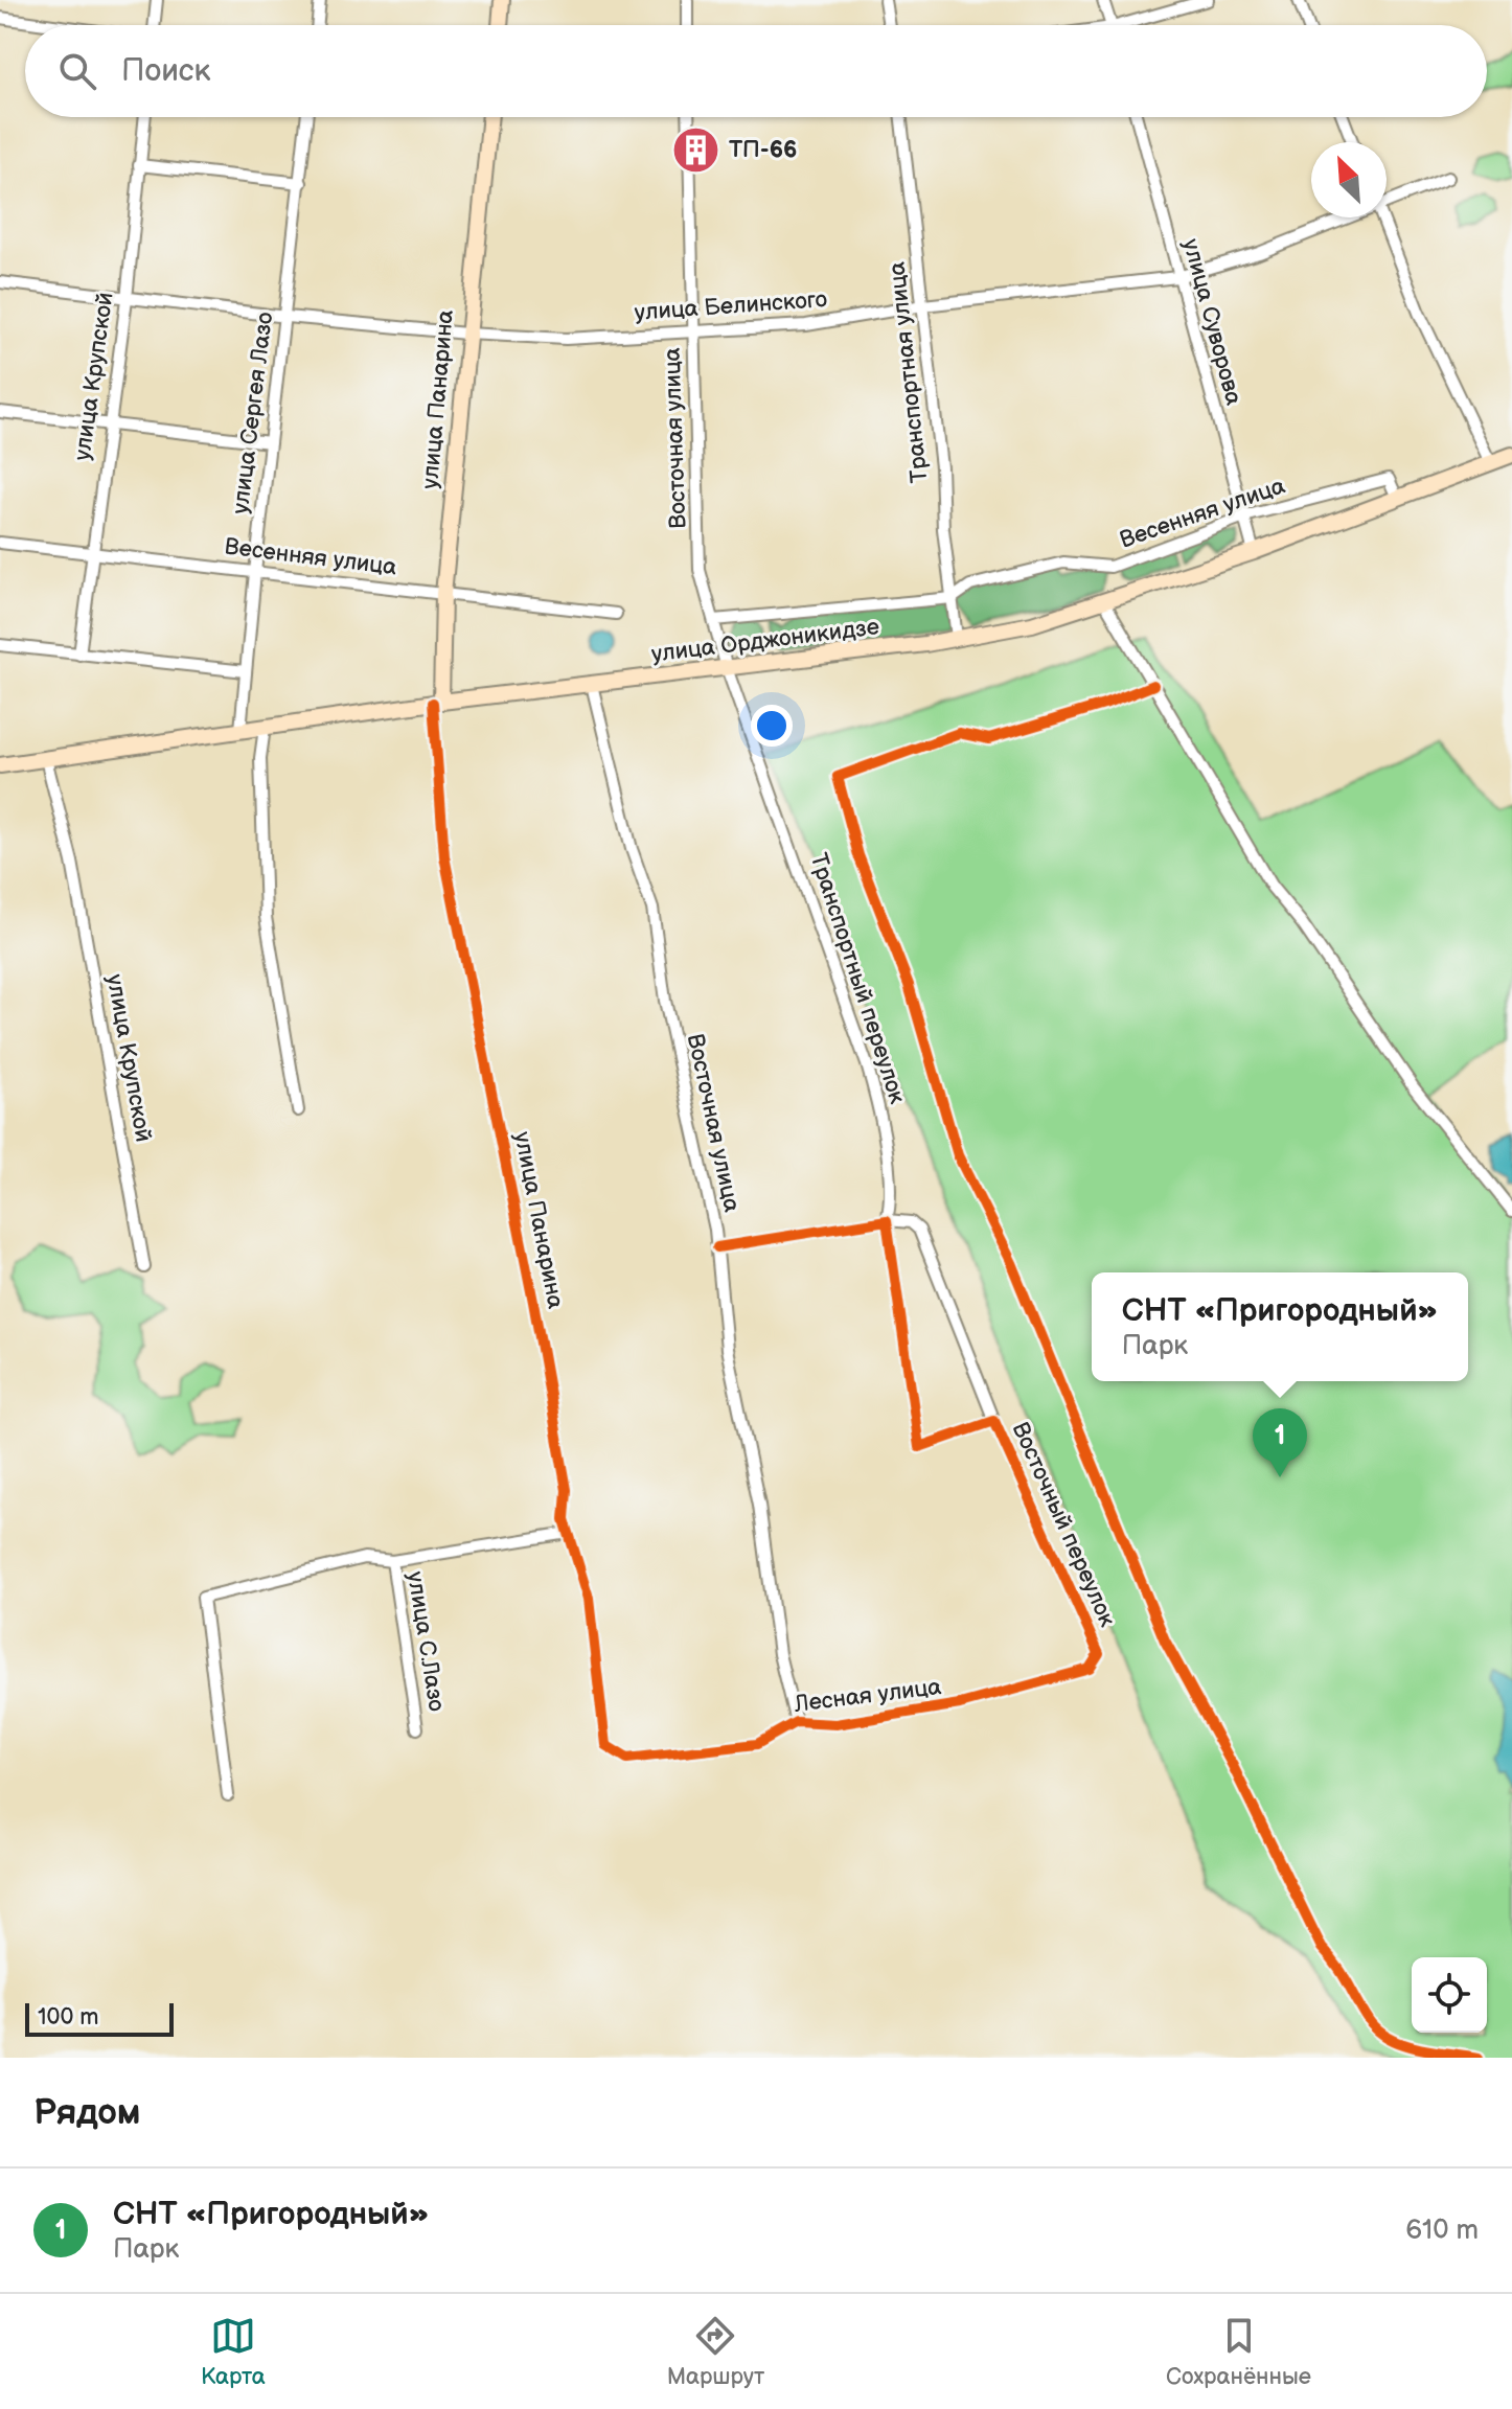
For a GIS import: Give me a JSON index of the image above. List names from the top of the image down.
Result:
{
  "streets": {
    "main road": ["улица Панарина", "улица Орджоникидзе"],
    "street": [
      "улица Белинского",
      "улица Суворова",
      "Транспортная улица",
      "улица Крупской",
      "улица Сергея Лазо",
      "Восточная улица",
      "Весенняя улица",
      "Транспортный переулок",
      "Восточный переулок",
      "улица С.Лазо",
      "Лесная улица"
    ]
  },
  "crossings": [
    ["улица Белинского", "улица Суворова"],
    ["улица Белинского", "Транспортная улица"],
    ["улица Белинского", "улица Крупской"],
    ["улица Белинского", "улица Панарина"],
    ["улица Белинского", "улица Сергея Лазо"],
    ["улица Белинского", "Восточная улица"],
    ["улица Суворова", "Весенняя улица"],
    ["улица Суворова", "улица Орджоникидзе"],
    ["Транспортная улица", "Весенняя улица"],
    ["Транспортная улица", "улица Орджоникидзе"],
    ["улица Крупской", "Весенняя улица"],
    ["улица Крупской", "улица Орджоникидзе"],
    ["улица Панарина", "Весенняя улица"],
    ["улица Панарина", "улица Орджоникидзе"],
    ["улица Панарина", "Лесная улица"],
    ["улица Сергея Лазо", "Весенняя улица"],
    ["улица Сергея Лазо", "улица Орджоникидзе"],
    ["Восточная улица", "Весенняя улица"],
    ["Восточная улица", "улица Орджоникидзе"],
    ["Восточная улица", "Транспортный переулок"],
    ["Восточная улица", "Лесная улица"],
    ["Весенняя улица", "улица Орджоникидзе"],
    ["улица Орджоникидзе", "Транспортный переулок"],
    ["Транспортный переулок", "Восточный переулок"],
    ["Восточный переулок", "Лесная улица"]
  ],
  "places": {
    "building": ["ТП-66"]
  },
  "scale_bar": "100 m",
  "north": "top left",
  "page": {
    "search": "Поиск",
    "popup": ["СНТ «Пригородный»", "Парк"],
    "pins": "1",
    "scale": "100 m",
    "heading": "Рядом",
    "list": [
      {
        "mark": "1",
        "name": "СНТ «Пригородный»",
        "note": "Парк",
        "value": "610 m"
      }
    ],
    "nav": ["Карта", "Маршрут", "Сохранённые"]
  }
}
